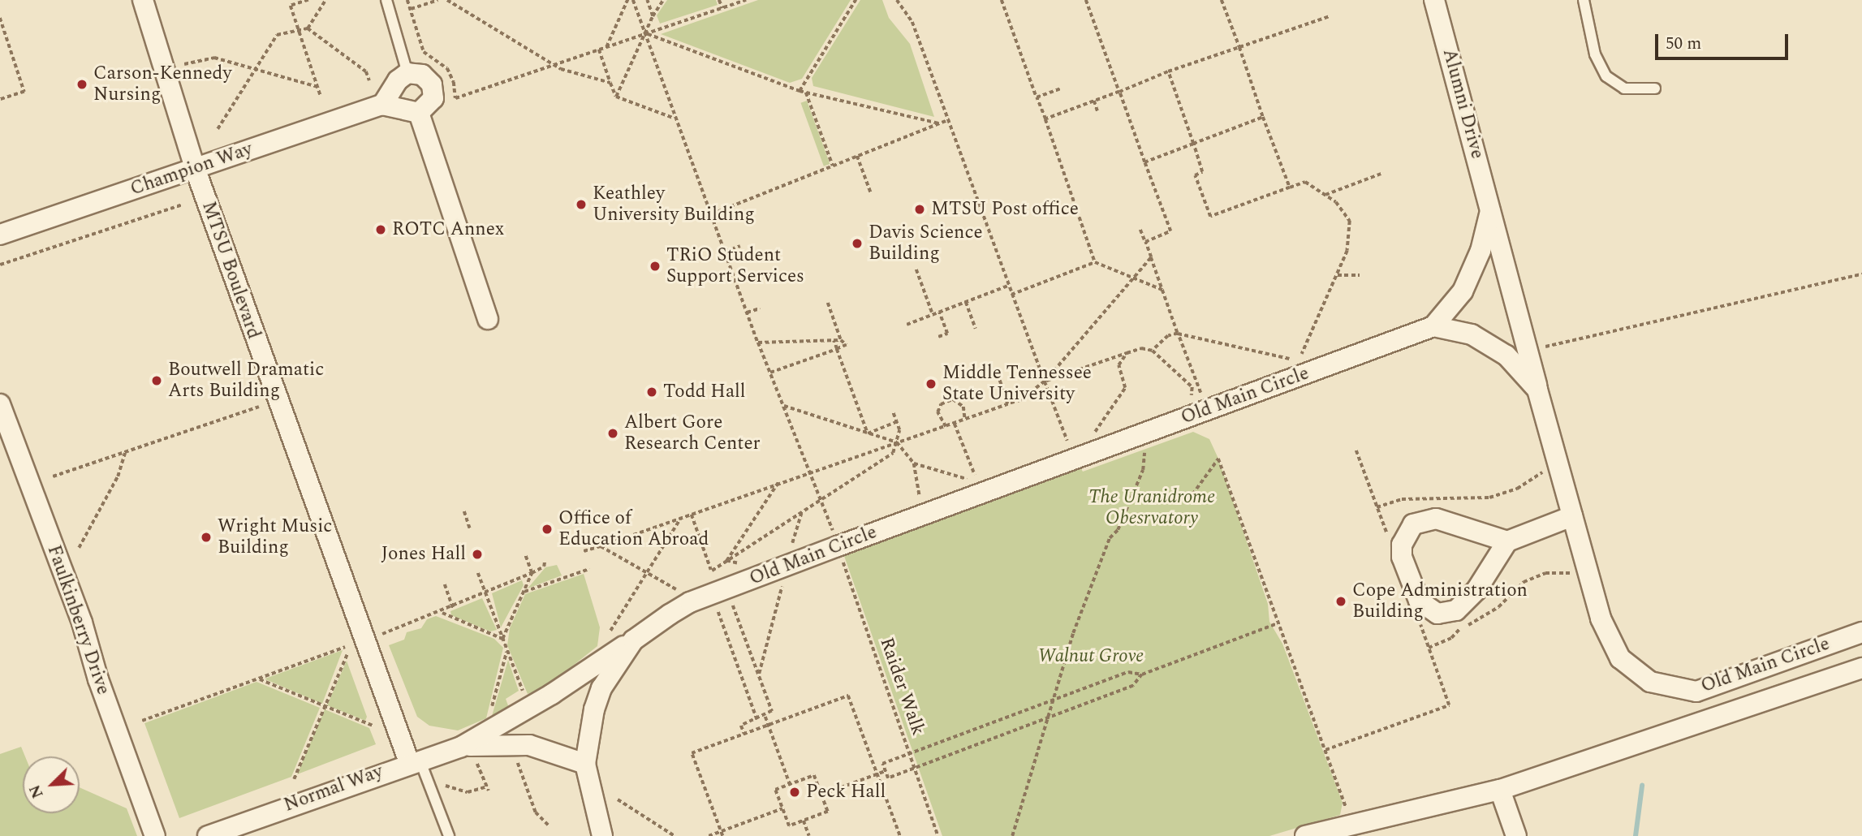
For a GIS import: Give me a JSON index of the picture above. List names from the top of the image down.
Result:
{
  "streets": {
    "street": [
      "Alumni Drive",
      "Champion Way",
      "MTSU Boulevard",
      "Old Main Circle",
      "Faulkinberry Drive",
      "Normal Way"
    ],
    "path": ["Raider Walk"]
  },
  "crossings": [
    ["Alumni Drive", "Old Main Circle"],
    ["Champion Way", "MTSU Boulevard"],
    ["MTSU Boulevard", "Normal Way"],
    ["Old Main Circle", "Raider Walk"],
    ["Old Main Circle", "Normal Way"]
  ],
  "parks": ["The Uranidrome Obesrvatory", "Walnut Grove"],
  "places": [
    "Carson-Kennedy Nursing",
    "Keathley University Building",
    "MTSU Post office",
    "ROTC Annex",
    "Davis Science Building",
    "TRiO Student Support Services",
    "Boutwell Dramatic Arts Building",
    "Middle Tennessee State University",
    "Todd Hall",
    "Albert Gore Research Center",
    "Office of Education Abroad",
    "Wright Music Building",
    "Jones Hall",
    "Cope Administration Building",
    "Peck Hall"
  ],
  "scale_bar": "50 m",
  "north": "bottom left"
}
